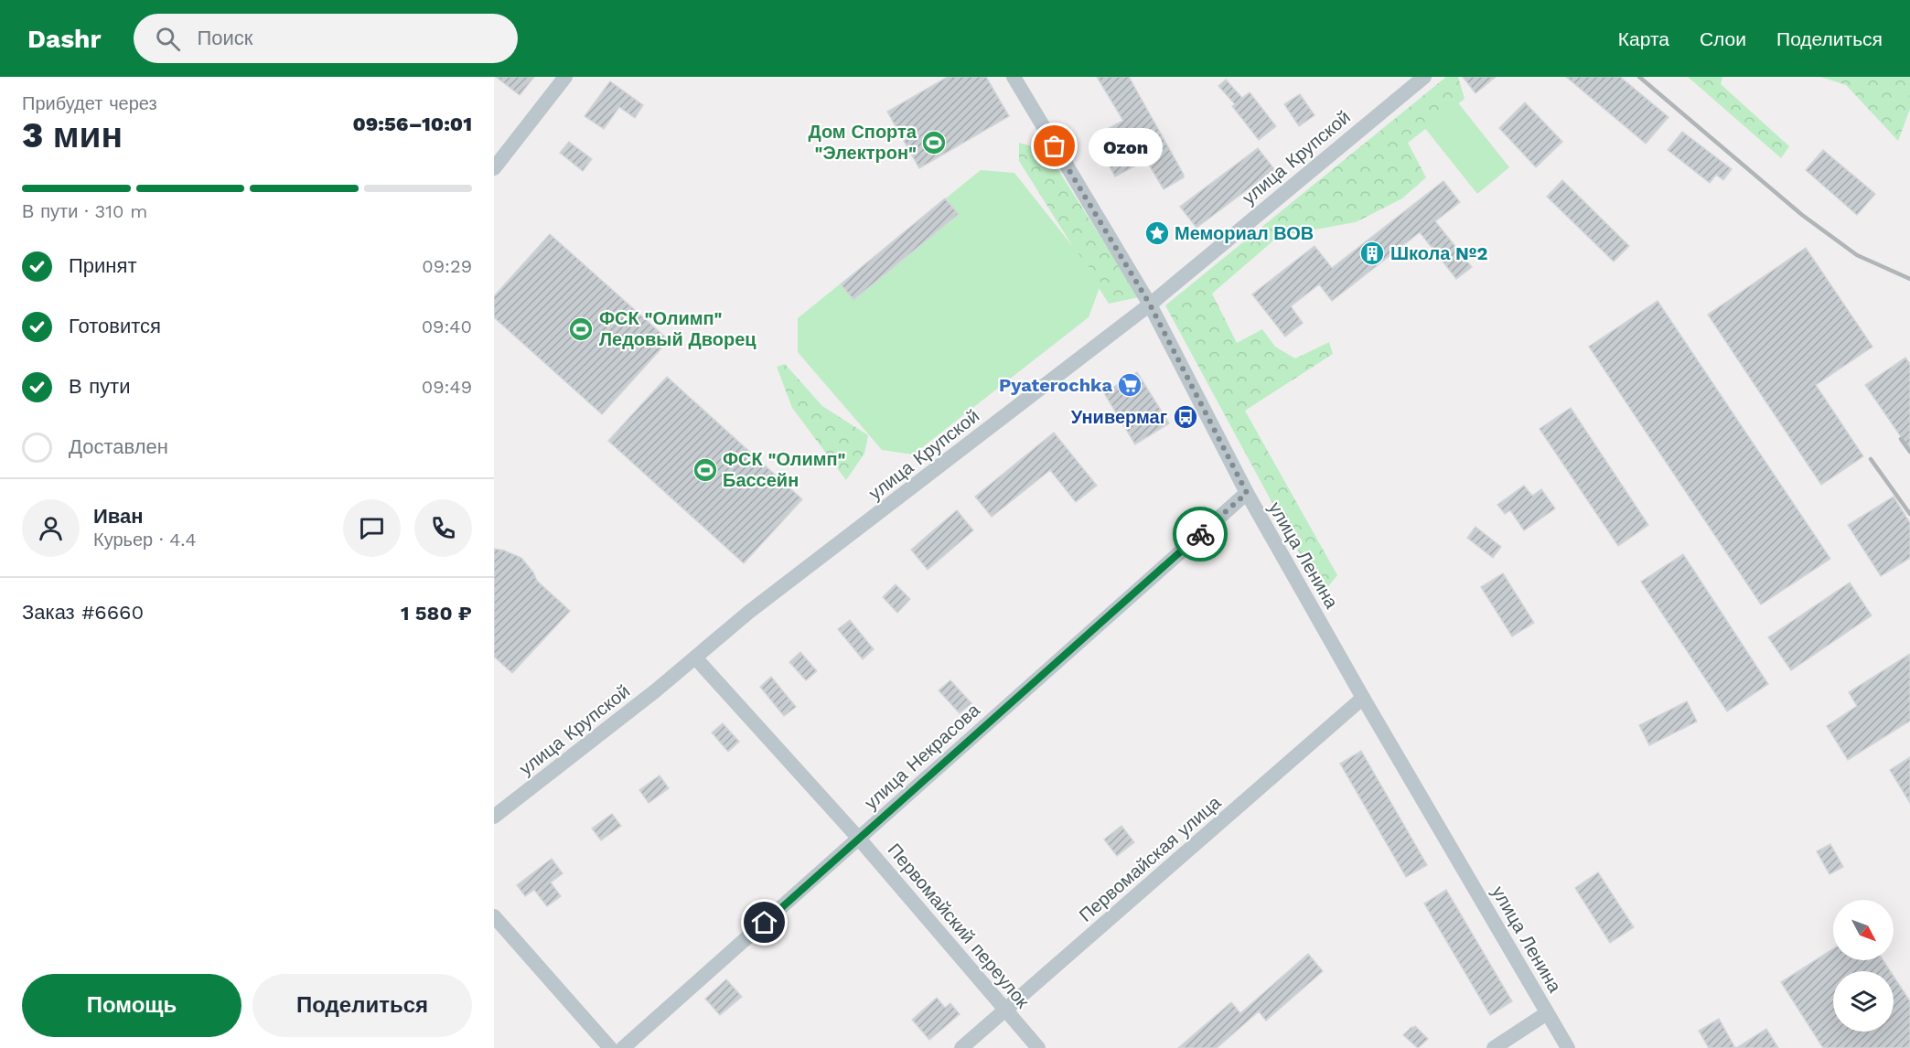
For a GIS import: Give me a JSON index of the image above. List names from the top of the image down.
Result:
{
  "streets": {
    "street": [
      "улица Крупской",
      "улица Ленина",
      "улица Некрасова",
      "Первомайская улица",
      "Первомайский переулок"
    ]
  },
  "crossings": [
    ["улица Крупской", "улица Ленина"],
    ["улица Крупской", "Первомайский переулок"],
    ["улица Ленина", "улица Некрасова"],
    ["улица Ленина", "Первомайская улица"],
    ["улица Некрасова", "Первомайский переулок"],
    ["Первомайская улица", "Первомайский переулок"]
  ],
  "places": {
    "sports": ["Дом Спорта \"Электрон\"", "ФСК \"Олимп\" Ледовый Дворец", "ФСК \"Олимп\" Бассейн"],
    "other": ["Ozon"],
    "place": ["Мемориал ВОВ"],
    "building": ["Школа №2"],
    "supermarket": ["Pyaterochka"],
    "bus stop": ["Универмаг"]
  },
  "north": "bottom right",
  "page": {
    "header": "Dashr",
    "search": "Поиск",
    "nav": ["Карта", "Слои", "Поделиться"],
    "heading": ["3 мин", "Прибудет через", "09:56–10:01"],
    "panel": [
      "Иван",
      "Курьер · 4.4",
      "Заказ #6660",
      "1 580 ₽"
    ],
    "bubble": "Ozon",
    "bar": "В пути · 310 m",
    "list": [
      ["Принят", "09:29"],
      ["Готовится", "09:40"],
      ["В пути", "09:49"],
      "Доставлен"
    ],
    "buttons": ["Помощь", "Поделиться"]
  }
}
